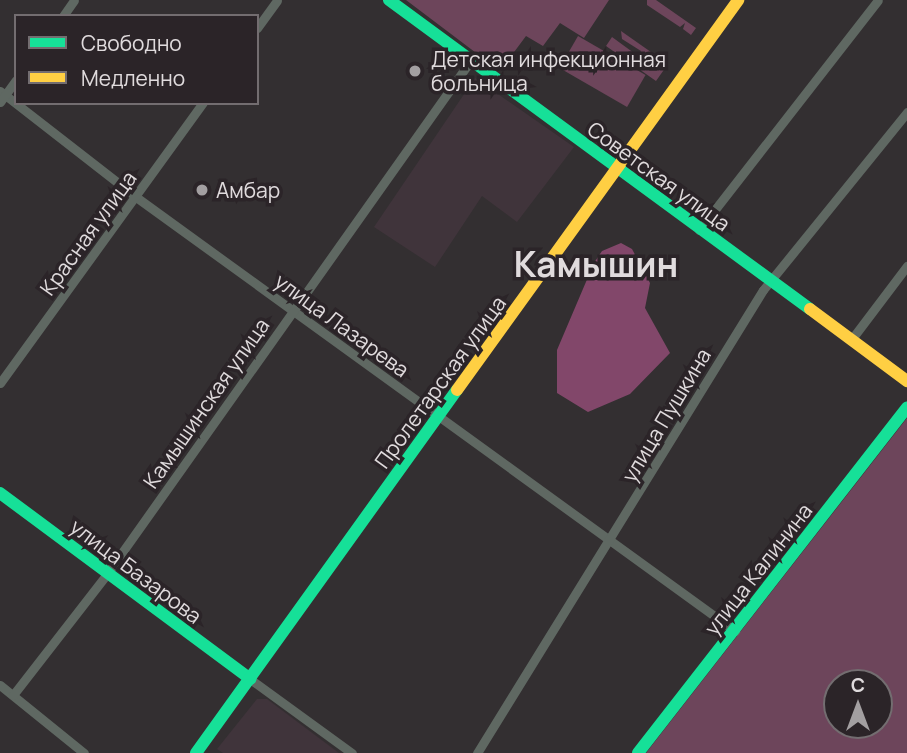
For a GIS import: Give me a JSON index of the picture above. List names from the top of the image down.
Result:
{
  "streets": {
    "main road": [
      "Советская улица",
      "Пролетарская улица",
      "улица Калинина",
      "улица Базарова"
    ],
    "street": [
      "Красная улица",
      "улица Лазарева",
      "Камышинская улица",
      "улица Пушкина"
    ]
  },
  "crossings": [
    ["Советская улица", "Пролетарская улица"],
    ["Советская улица", "Камышинская улица"],
    ["Советская улица", "улица Пушкина"],
    ["Красная улица", "улица Лазарева"],
    ["улица Лазарева", "Пролетарская улица"],
    ["улица Лазарева", "Камышинская улица"],
    ["улица Лазарева", "улица Пушкина"],
    ["улица Лазарева", "улица Калинина"],
    ["Пролетарская улица", "улица Базарова"],
    ["Камышинская улица", "улица Базарова"]
  ],
  "districts": ["Камышин"],
  "places": ["Детская инфекционная больница", "Амбар"],
  "legend": ["Свободно", "Медленно"],
  "north": "top"
}
